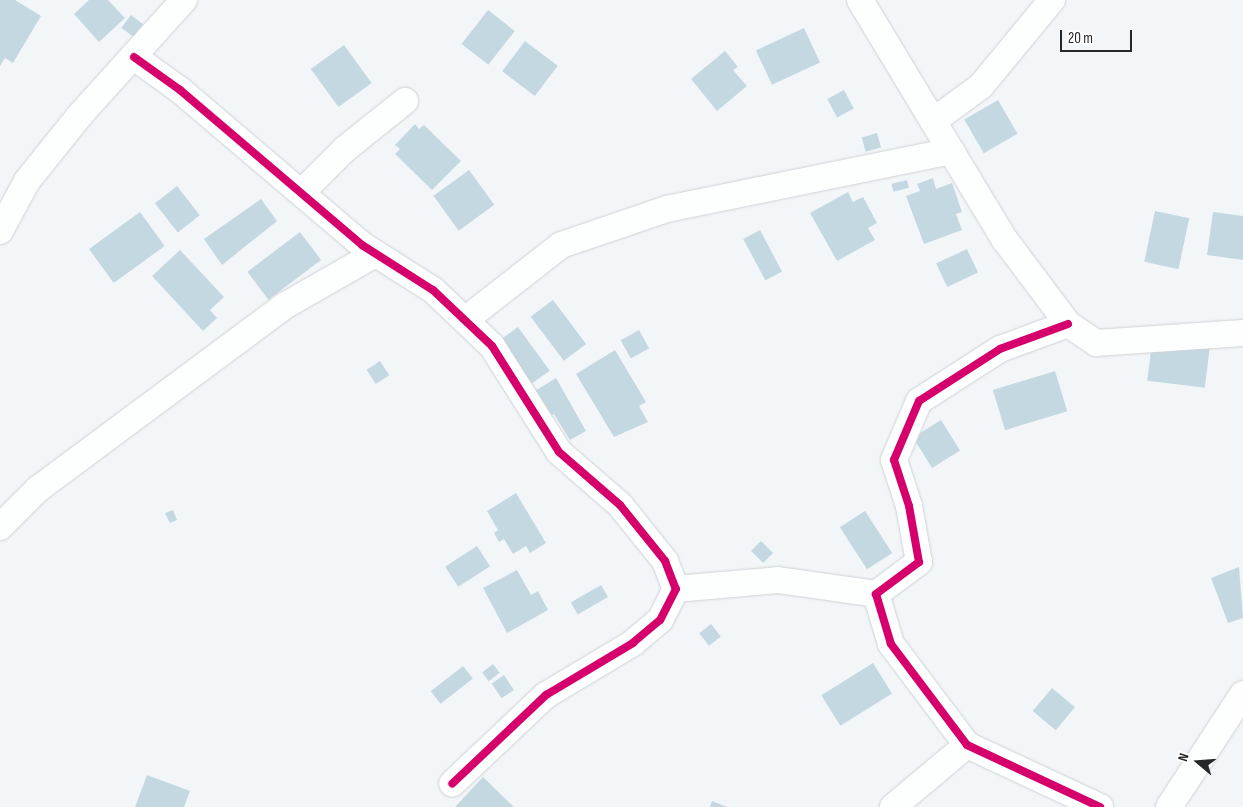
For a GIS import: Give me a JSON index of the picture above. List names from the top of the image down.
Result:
{
  "scale_bar": "20 m",
  "north": "left"
}
